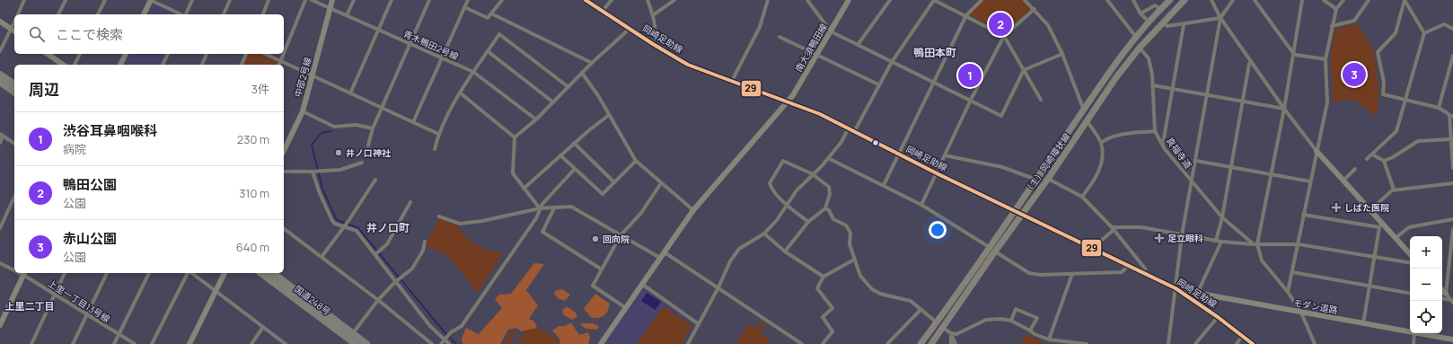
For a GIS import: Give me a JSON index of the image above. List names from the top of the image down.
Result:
{
  "streets": {
    "highway": ["国道248号"],
    "main road": ["岡崎足助線", "（主）岡崎環状線"],
    "street": [
      "青木鴨田2号線",
      "南大須鴨田線",
      "中部2号線",
      "真福寺道",
      "上里一丁目13号線",
      "モダン道路"
    ]
  },
  "crossings": [
    ["岡崎足助線", "南大須鴨田線"],
    ["岡崎足助線", "（主）岡崎環状線"],
    ["岡崎足助線", "モダン道路"],
    ["青木鴨田2号線", "中部2号線"]
  ],
  "districts": ["鴨田本町", "井ノ口町", "上里二丁目"],
  "places": {
    "other": ["井ノ口神社", "回向院"],
    "health": ["しばた医院", "足立眼科"]
  },
  "lines": ["transit line 29"],
  "page": {
    "pins": ["2", "3", "1"],
    "search": "ここで検索",
    "heading": ["周辺", "3件"],
    "list": [
      {
        "mark": "1",
        "name": "渋谷耳鼻咽喉科",
        "note": "病院",
        "value": "230 m"
      },
      {
        "mark": "2",
        "name": "鴨田公園",
        "note": "公園",
        "value": "310 m"
      },
      {
        "mark": "3",
        "name": "赤山公園",
        "note": "公園",
        "value": "640 m"
      }
    ],
    "map_buttons": ["+", "−"]
  }
}
